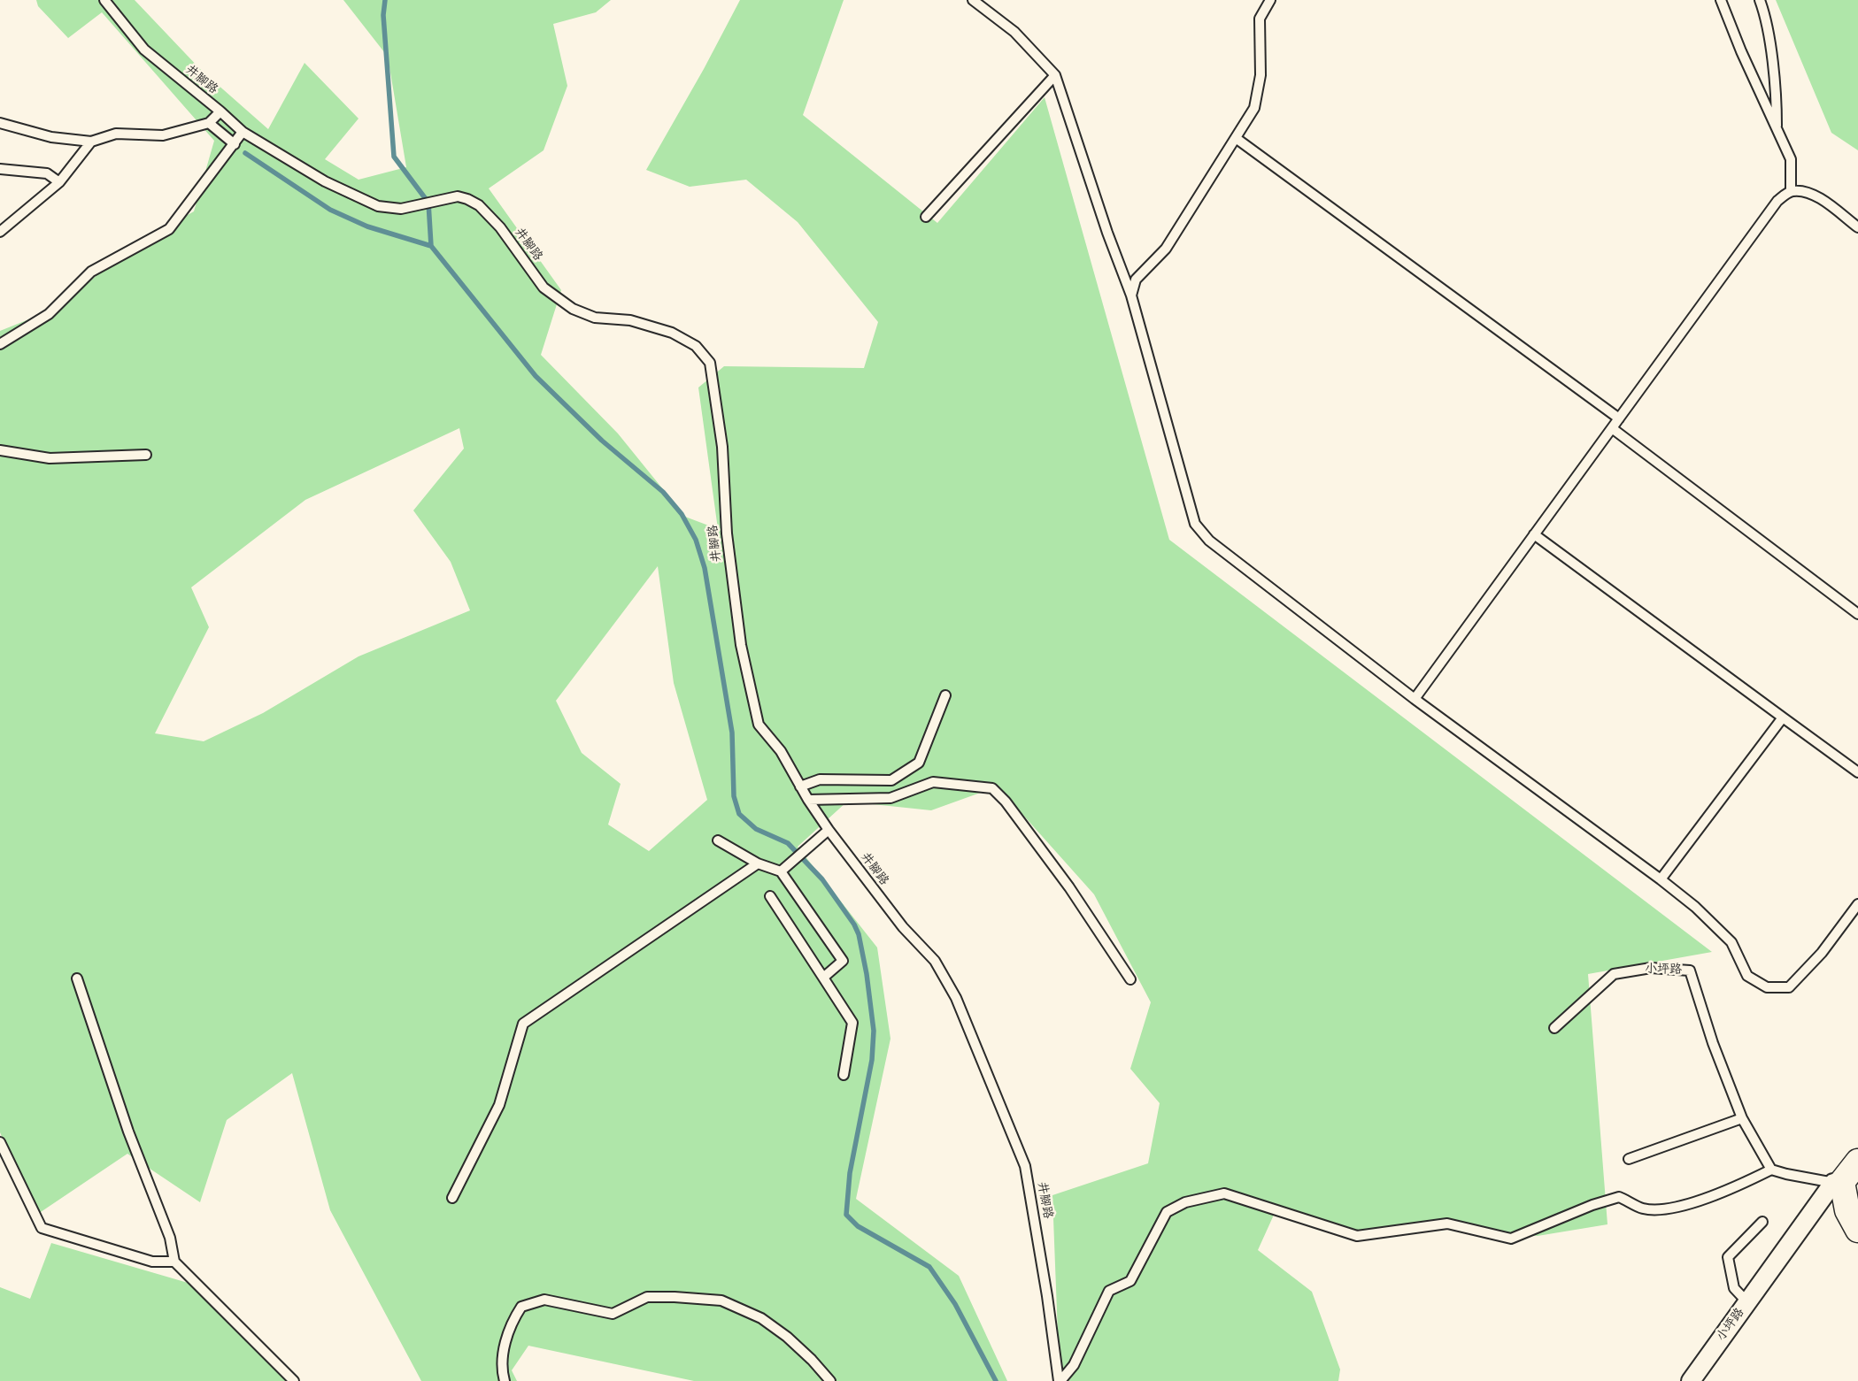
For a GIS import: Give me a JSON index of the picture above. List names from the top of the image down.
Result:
{
  "streets": {
    "street": ["小坪路"],
    "lane": ["井腳路"]
  }
}
